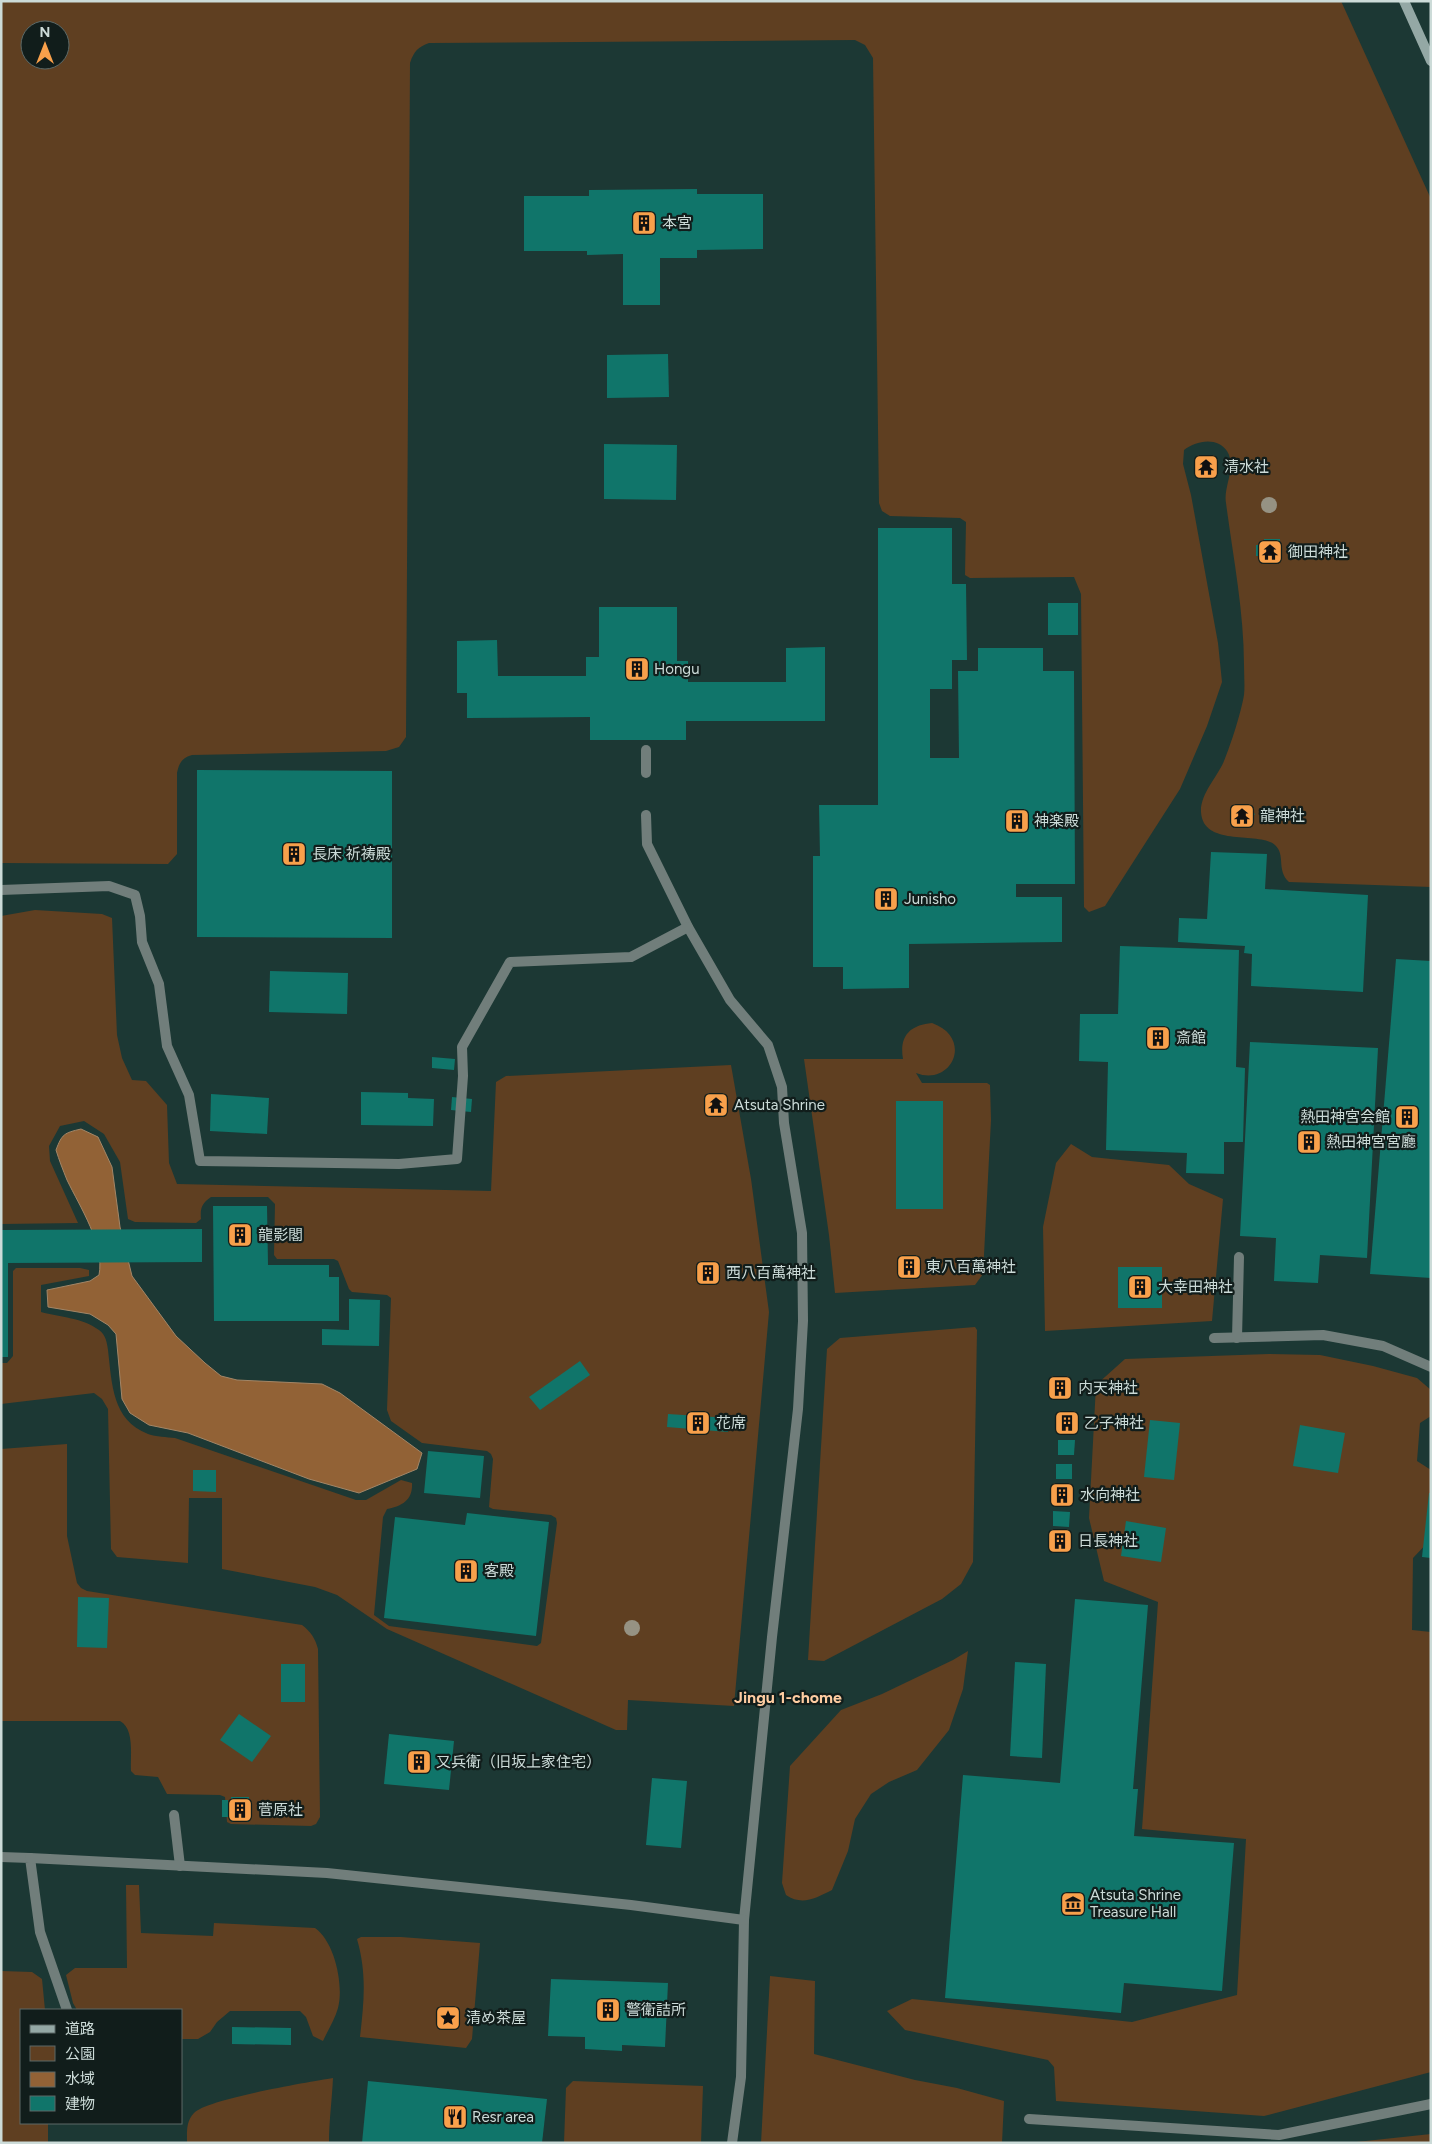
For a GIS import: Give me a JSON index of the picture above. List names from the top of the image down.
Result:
{
  "districts": ["Jingu 1-chome"],
  "places": {
    "building": [
      "本宮",
      "Hongu",
      "神楽殿",
      "長床 祈祷殿",
      "Junisho",
      "斎館",
      "熱田神宮会館",
      "熱田神宮宮廳",
      "龍影閣",
      "東八百萬神社",
      "西八百萬神社",
      "大幸田神社",
      "内天神社",
      "花席",
      "乙子神社",
      "水向神社",
      "日長神社",
      "客殿",
      "又兵衛（旧坂上家住宅）",
      "菅原社",
      "警衛詰所"
    ],
    "temple": [
      "清水社",
      "御田神社",
      "龍神社",
      "Atsuta Shrine"
    ],
    "museum": ["Atsuta Shrine Treasure Hall"],
    "place": ["清め茶屋"],
    "restaurant": ["Resr area"]
  },
  "legend": [
    "道路",
    "公園",
    "水域",
    "建物"
  ],
  "north": "top"
}
